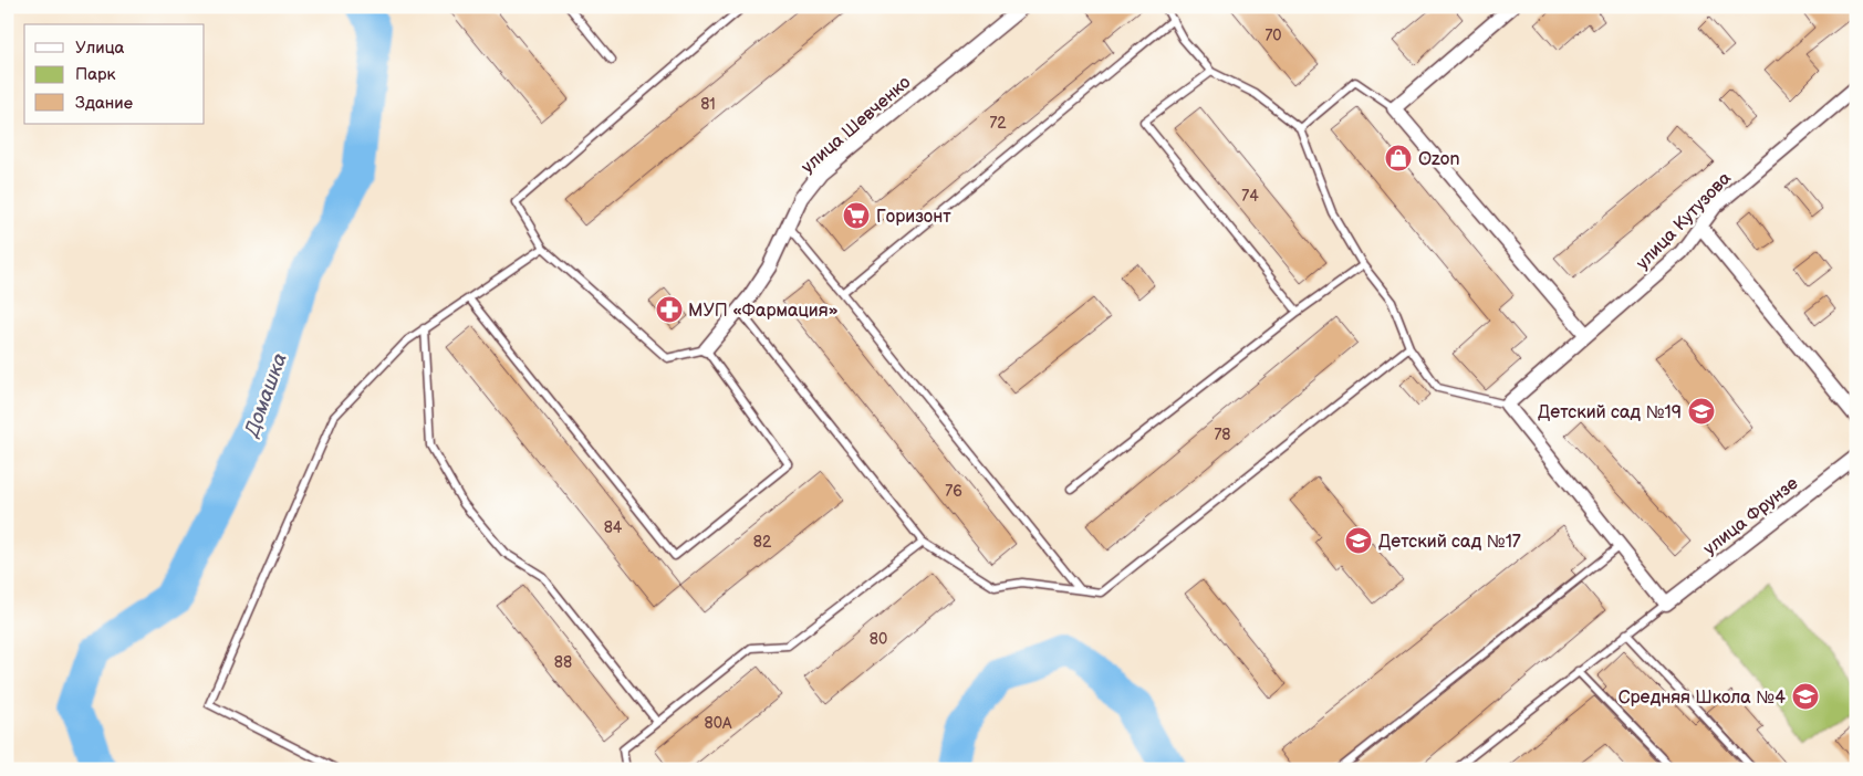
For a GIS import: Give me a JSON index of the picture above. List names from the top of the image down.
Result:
{
  "streets": {
    "street": ["улица Шевченко", "улица Кутузова", "улица Фрунзе"]
  },
  "water": ["Домашка"],
  "places": {
    "shop": ["Ozon"],
    "supermarket": ["Горизонт"],
    "pharmacy": ["МУП «Фармация»"],
    "school or university": ["Детский сад №19", "Детский сад №17", "Средняя Школа №4"]
  },
  "house_numbers": [
    "70",
    "81",
    "72",
    "74",
    "78",
    "76",
    "84",
    "82",
    "80",
    "88",
    "80А"
  ],
  "legend": ["Улица", "Парк", "Здание"]
}
